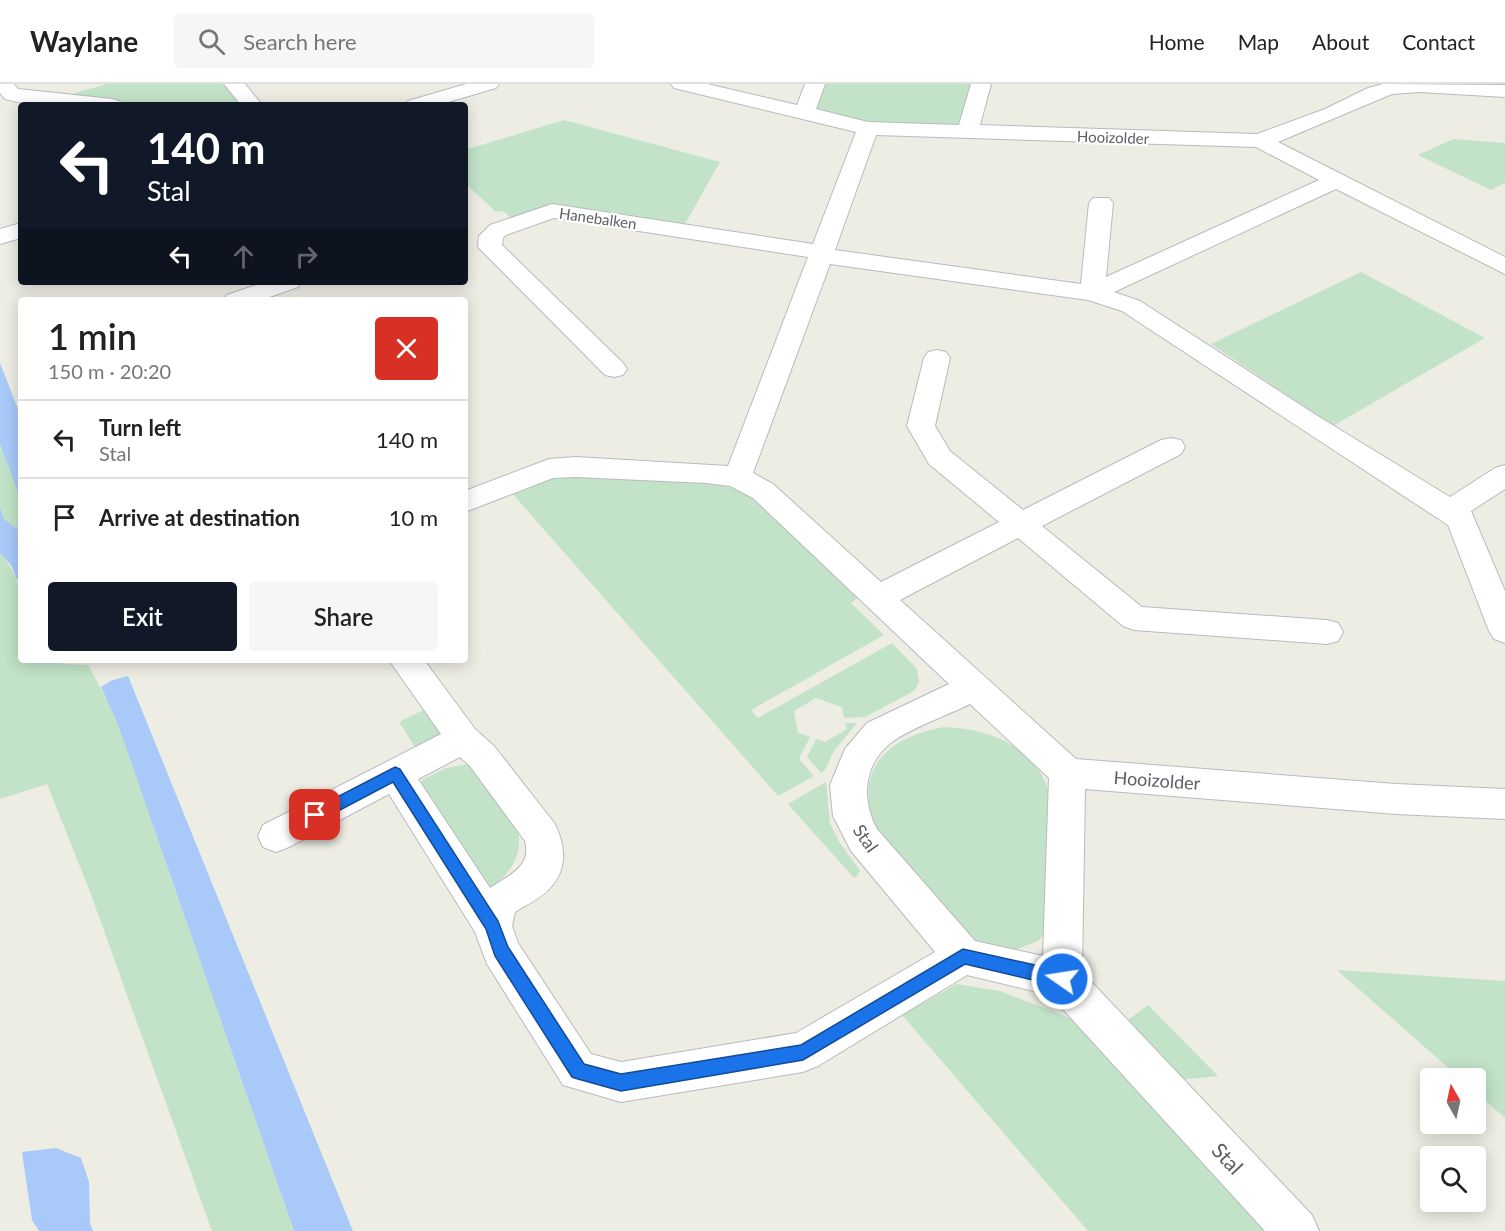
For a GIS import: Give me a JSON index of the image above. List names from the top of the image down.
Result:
{
  "streets": {
    "street": ["Hooizolder", "Hanebalken", "Stal"]
  },
  "north": "top",
  "page": {
    "header": "Waylane",
    "search": "Search here",
    "nav": [
      "Home",
      "Map",
      "About",
      "Contact"
    ],
    "turn": ["140 m", "Stal"],
    "heading": ["1 min", "150 m · 20:20"],
    "list": [
      {
        "name": "Turn left",
        "note": "Stal",
        "value": "140 m"
      },
      {
        "name": "Arrive at destination",
        "value": "10 m"
      }
    ],
    "buttons": ["Exit", "Share"]
  }
}
